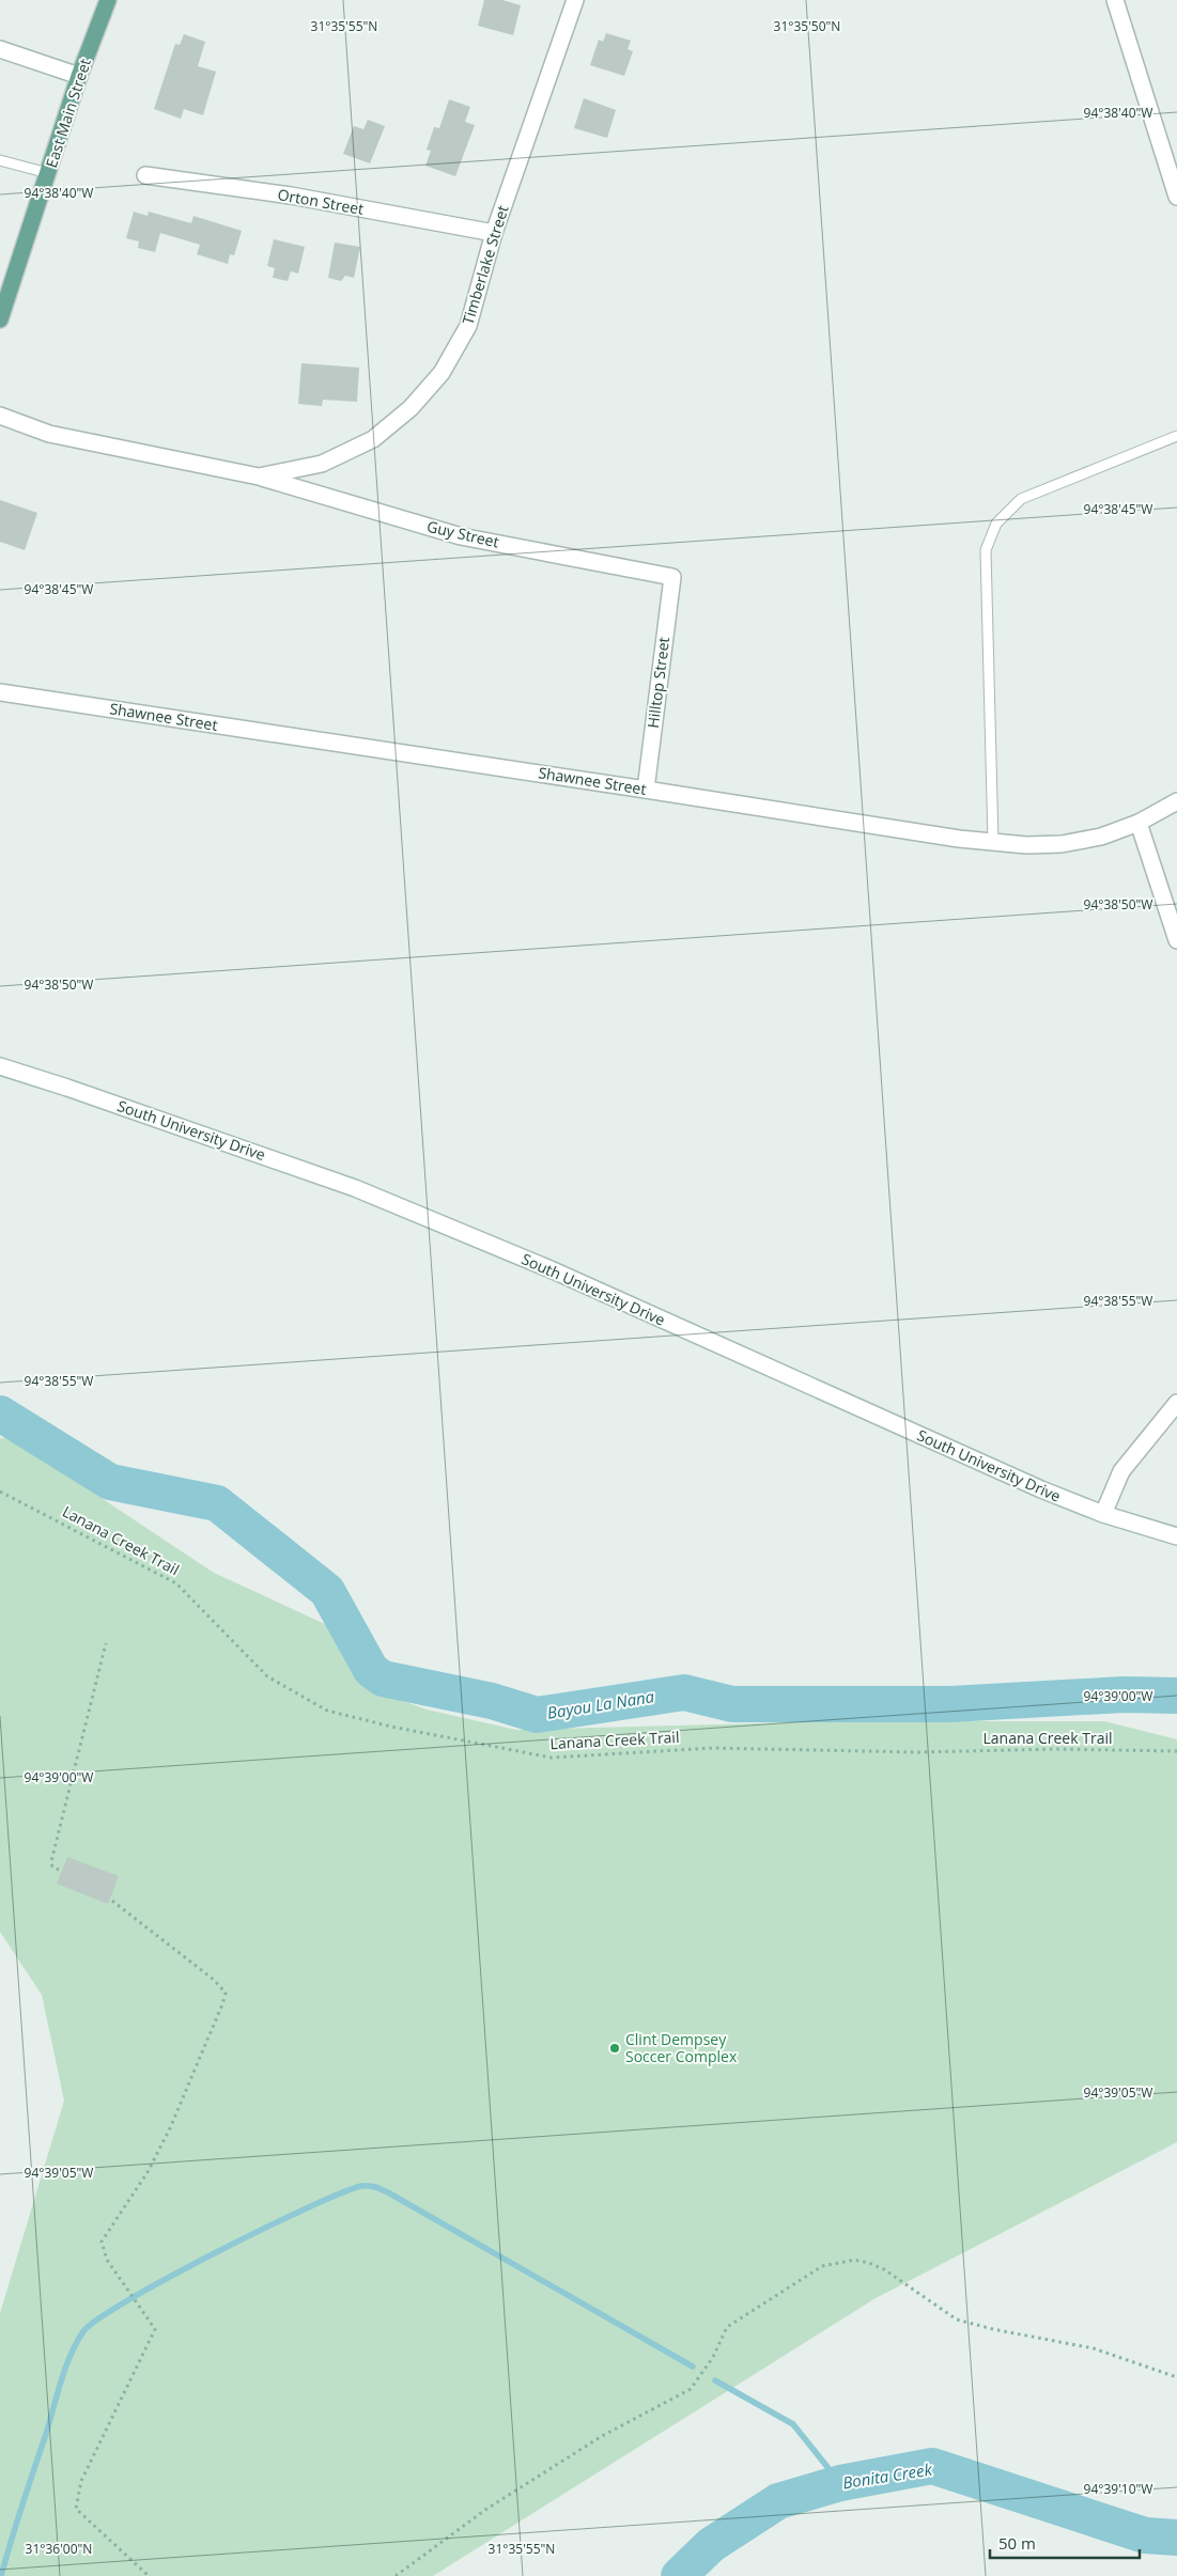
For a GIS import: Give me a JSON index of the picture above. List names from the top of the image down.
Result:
{
  "streets": {
    "main road": ["East Main Street"],
    "street": [
      "Orton Street",
      "Timberlake Street",
      "Guy Street",
      "Hilltop Street",
      "Shawnee Street",
      "South University Drive"
    ],
    "path": ["Lanana Creek Trail"]
  },
  "crossings": [
    ["Orton Street", "Timberlake Street"],
    ["Timberlake Street", "Guy Street"],
    ["Guy Street", "Hilltop Street"],
    ["Hilltop Street", "Shawnee Street"]
  ],
  "water": ["Bayou La Nana", "Bonita Creek"],
  "places": ["Clint Dempsey Soccer Complex"],
  "scale_bar": "50 m",
  "coordinates": [
    "31°35'55\"N",
    "31°35'50\"N",
    "94°38'40\"W",
    "94°38'45\"W",
    "94°38'50\"W",
    "94°38'55\"W",
    "94°39'00\"W",
    "94°39'05\"W",
    "94°39'10\"W",
    "31°36'00\"N"
  ]
}
